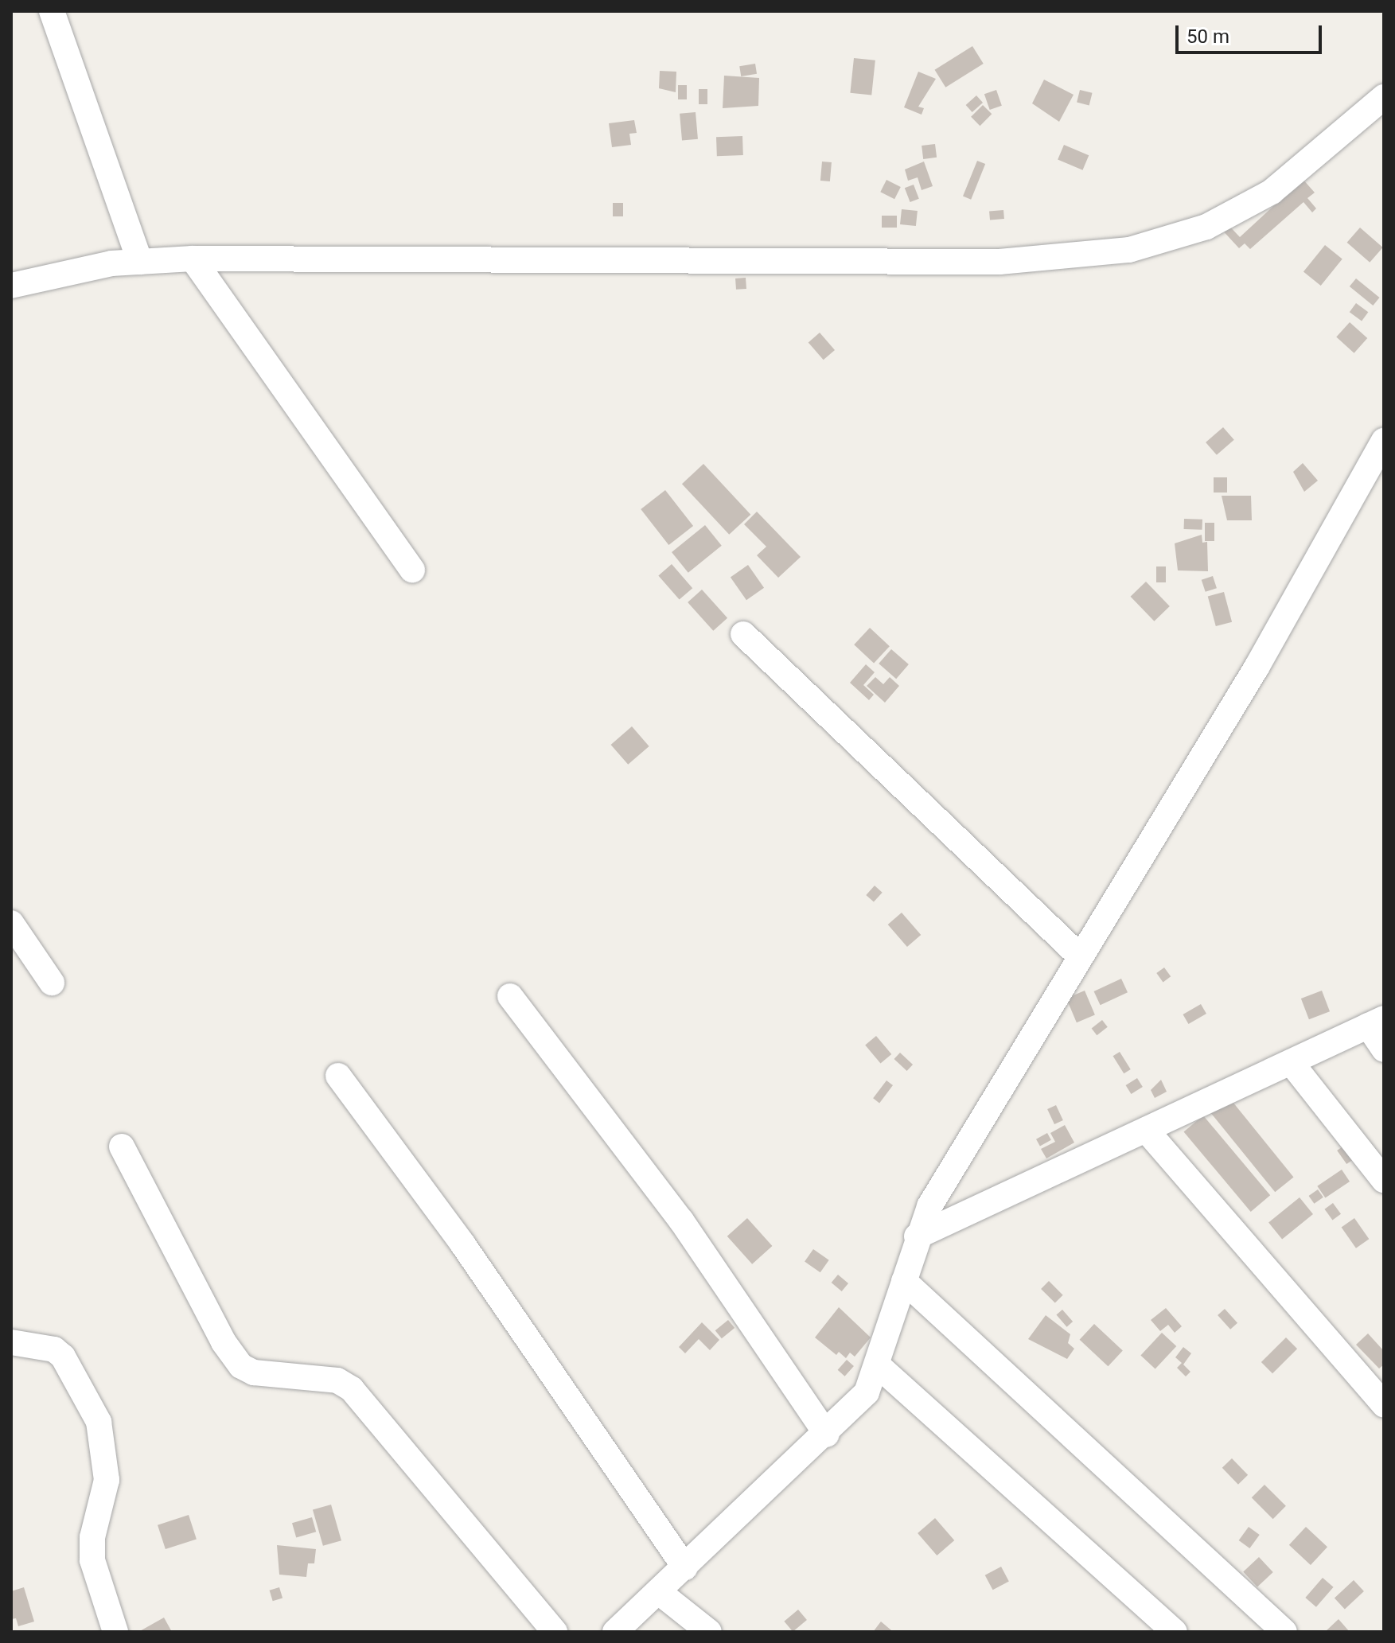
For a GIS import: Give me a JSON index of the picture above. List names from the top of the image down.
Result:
{
  "scale_bar": "50 m"
}
